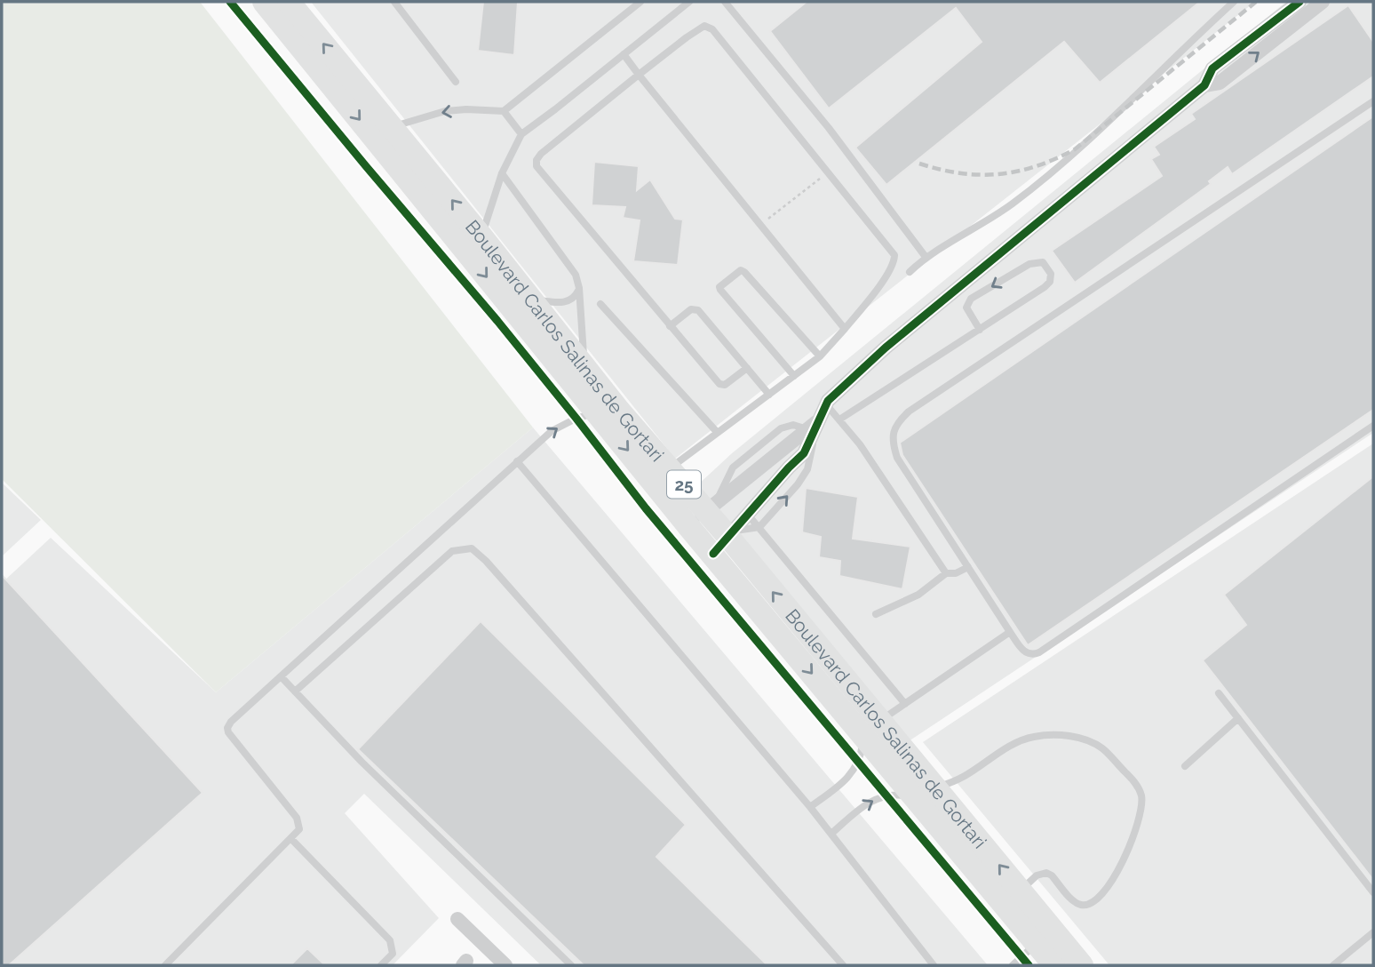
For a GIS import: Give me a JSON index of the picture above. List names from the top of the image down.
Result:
{
  "streets": {
    "main road": ["Boulevard Carlos Salinas de Gortari", "25"]
  }
}
